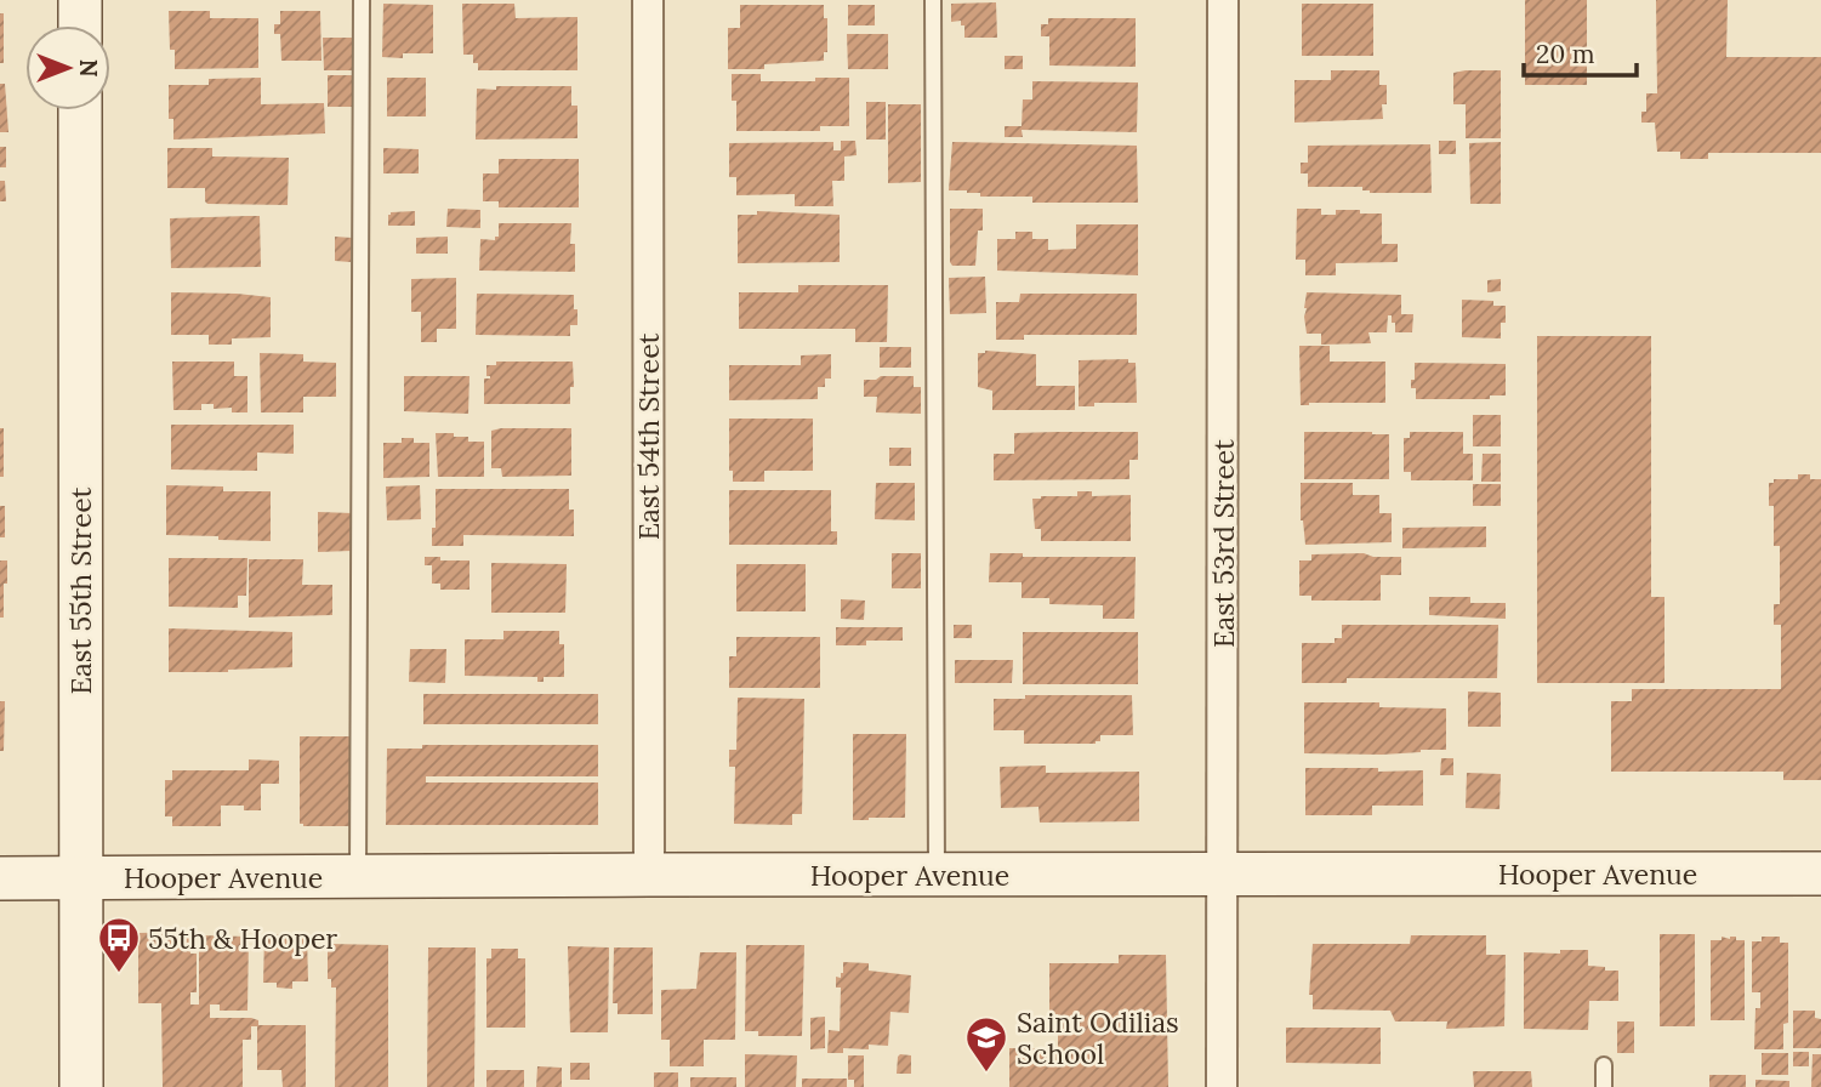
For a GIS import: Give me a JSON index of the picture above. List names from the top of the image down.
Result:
{
  "streets": {
    "street": [
      "East 54th Street",
      "East 53rd Street",
      "East 55th Street",
      "Hooper Avenue"
    ]
  },
  "crossings": [
    ["East 54th Street", "Hooper Avenue"],
    ["East 53rd Street", "Hooper Avenue"],
    ["East 55th Street", "Hooper Avenue"]
  ],
  "places": {
    "bus stop": ["55th & Hooper"],
    "school or university": ["Saint Odilias School"]
  },
  "scale_bar": "20 m",
  "north": "right"
}
